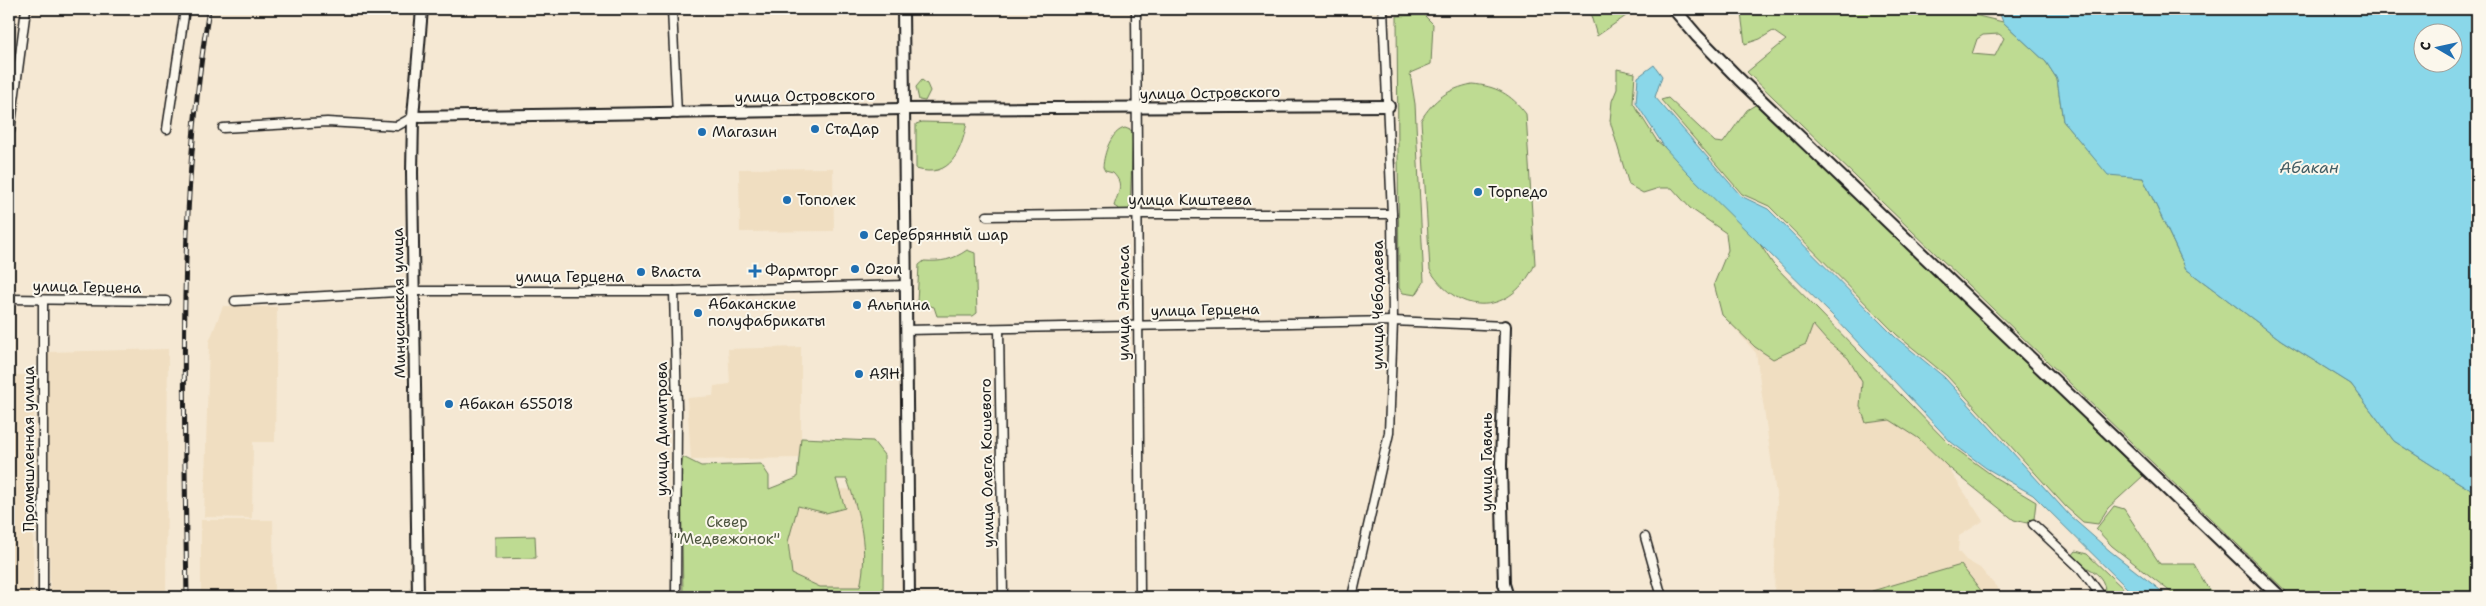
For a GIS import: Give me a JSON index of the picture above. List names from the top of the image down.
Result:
{
  "streets": {
    "street": [
      "улица Островского",
      "улица Киштеева",
      "улица Герцена",
      "Минусинская улица",
      "улица Энгельса",
      "улица Чебодаева",
      "улица Димитрова",
      "Промышленная улица",
      "улица Гавань",
      "улица Олега Кошевого"
    ]
  },
  "crossings": [
    ["улица Островского", "Минусинская улица"],
    ["улица Островского", "улица Энгельса"],
    ["улица Островского", "улица Чебодаева"],
    ["улица Киштеева", "улица Энгельса"],
    ["улица Киштеева", "улица Чебодаева"],
    ["улица Герцена", "Минусинская улица"],
    ["улица Герцена", "улица Энгельса"],
    ["улица Герцена", "улица Чебодаева"],
    ["улица Герцена", "улица Димитрова"],
    ["улица Герцена", "Промышленная улица"],
    ["улица Герцена", "улица Гавань"],
    ["улица Герцена", "улица Олега Кошевого"]
  ],
  "water": ["Абакан"],
  "parks": ["Сквер \"Медвежонок\""],
  "places": {
    "other": [
      "СтаДар",
      "Магазин",
      "Торпедо",
      "Тополек",
      "Серебрянный шар",
      "Ozon",
      "Власта",
      "Альпина",
      "Абаканские полуфабрикаты",
      "АЯН",
      "Абакан 655018"
    ],
    "health": ["Фармторг"]
  },
  "north": "left"
}
